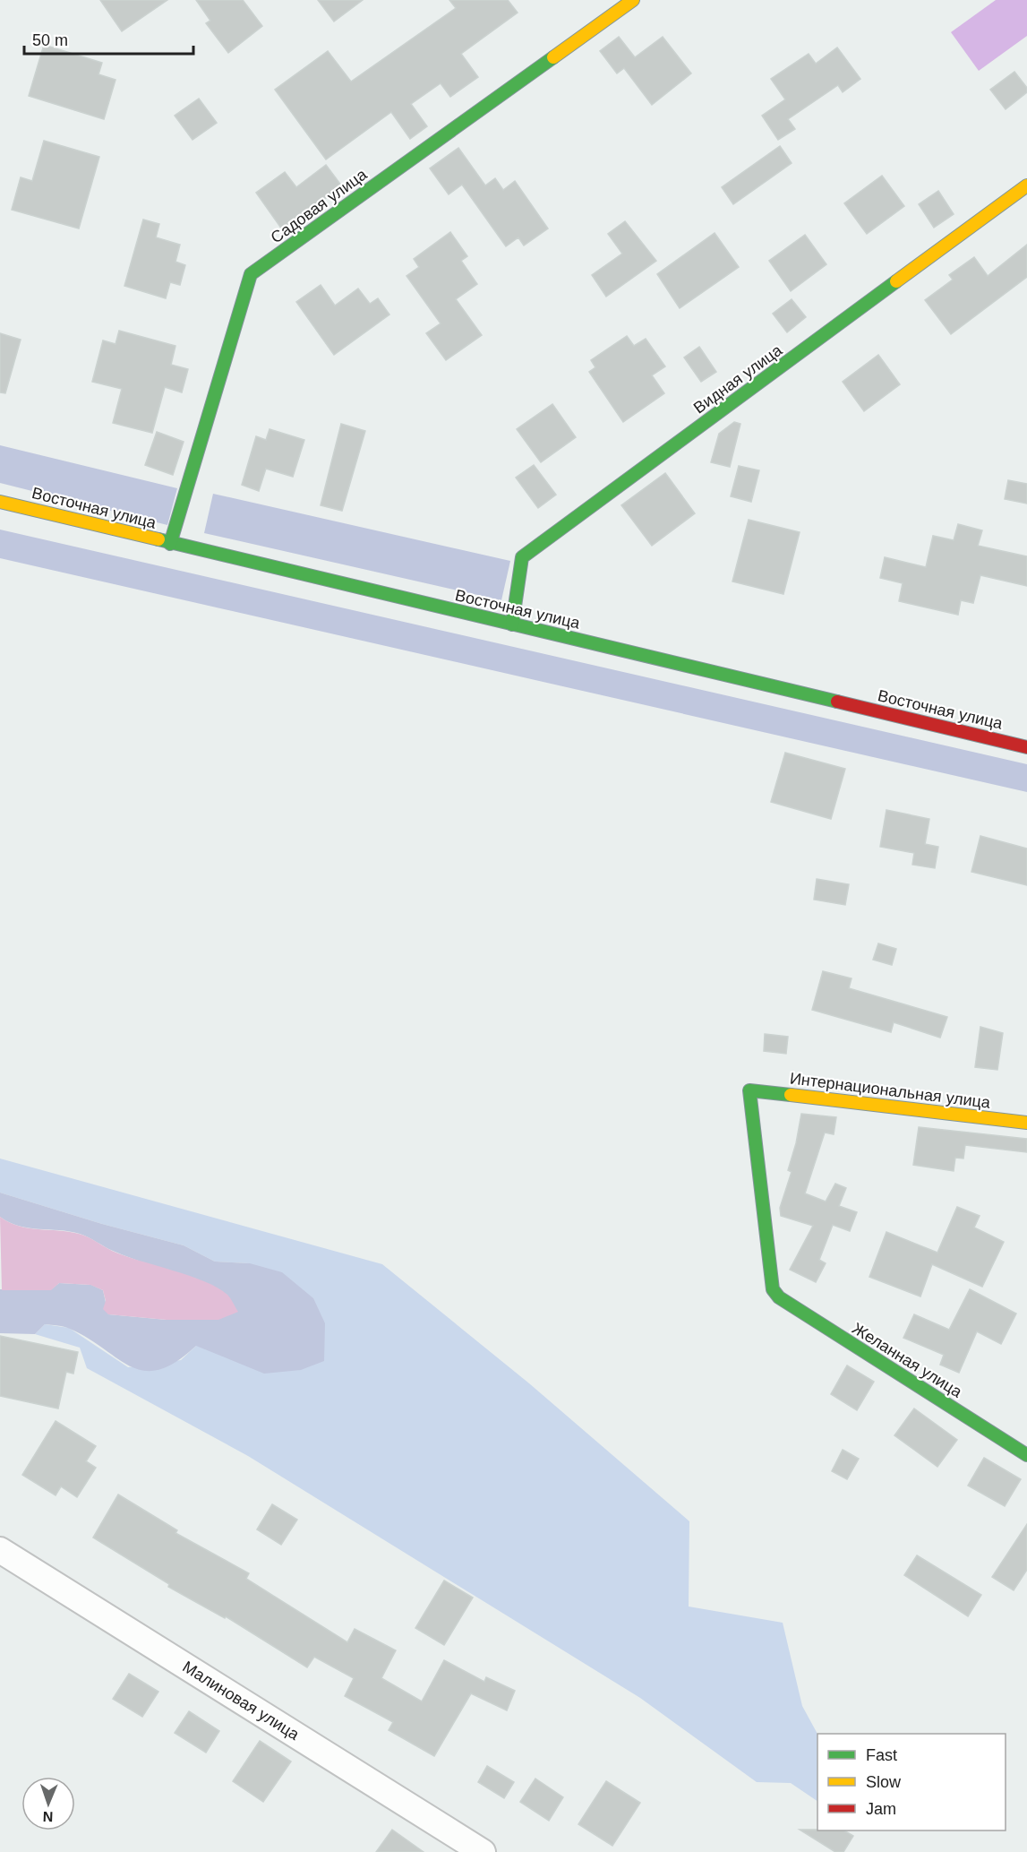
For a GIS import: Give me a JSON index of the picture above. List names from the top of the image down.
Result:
{
  "streets": {
    "street": [
      "Садовая улица",
      "Видная улица",
      "Восточная улица",
      "Интернациональная улица",
      "Желанная улица",
      "Малиновая улица"
    ]
  },
  "crossings": [
    ["Садовая улица", "Восточная улица"],
    ["Видная улица", "Восточная улица"],
    ["Интернациональная улица", "Желанная улица"]
  ],
  "legend": ["Fast", "Slow", "Jam"],
  "scale_bar": "50 m",
  "north": "bottom"
}
